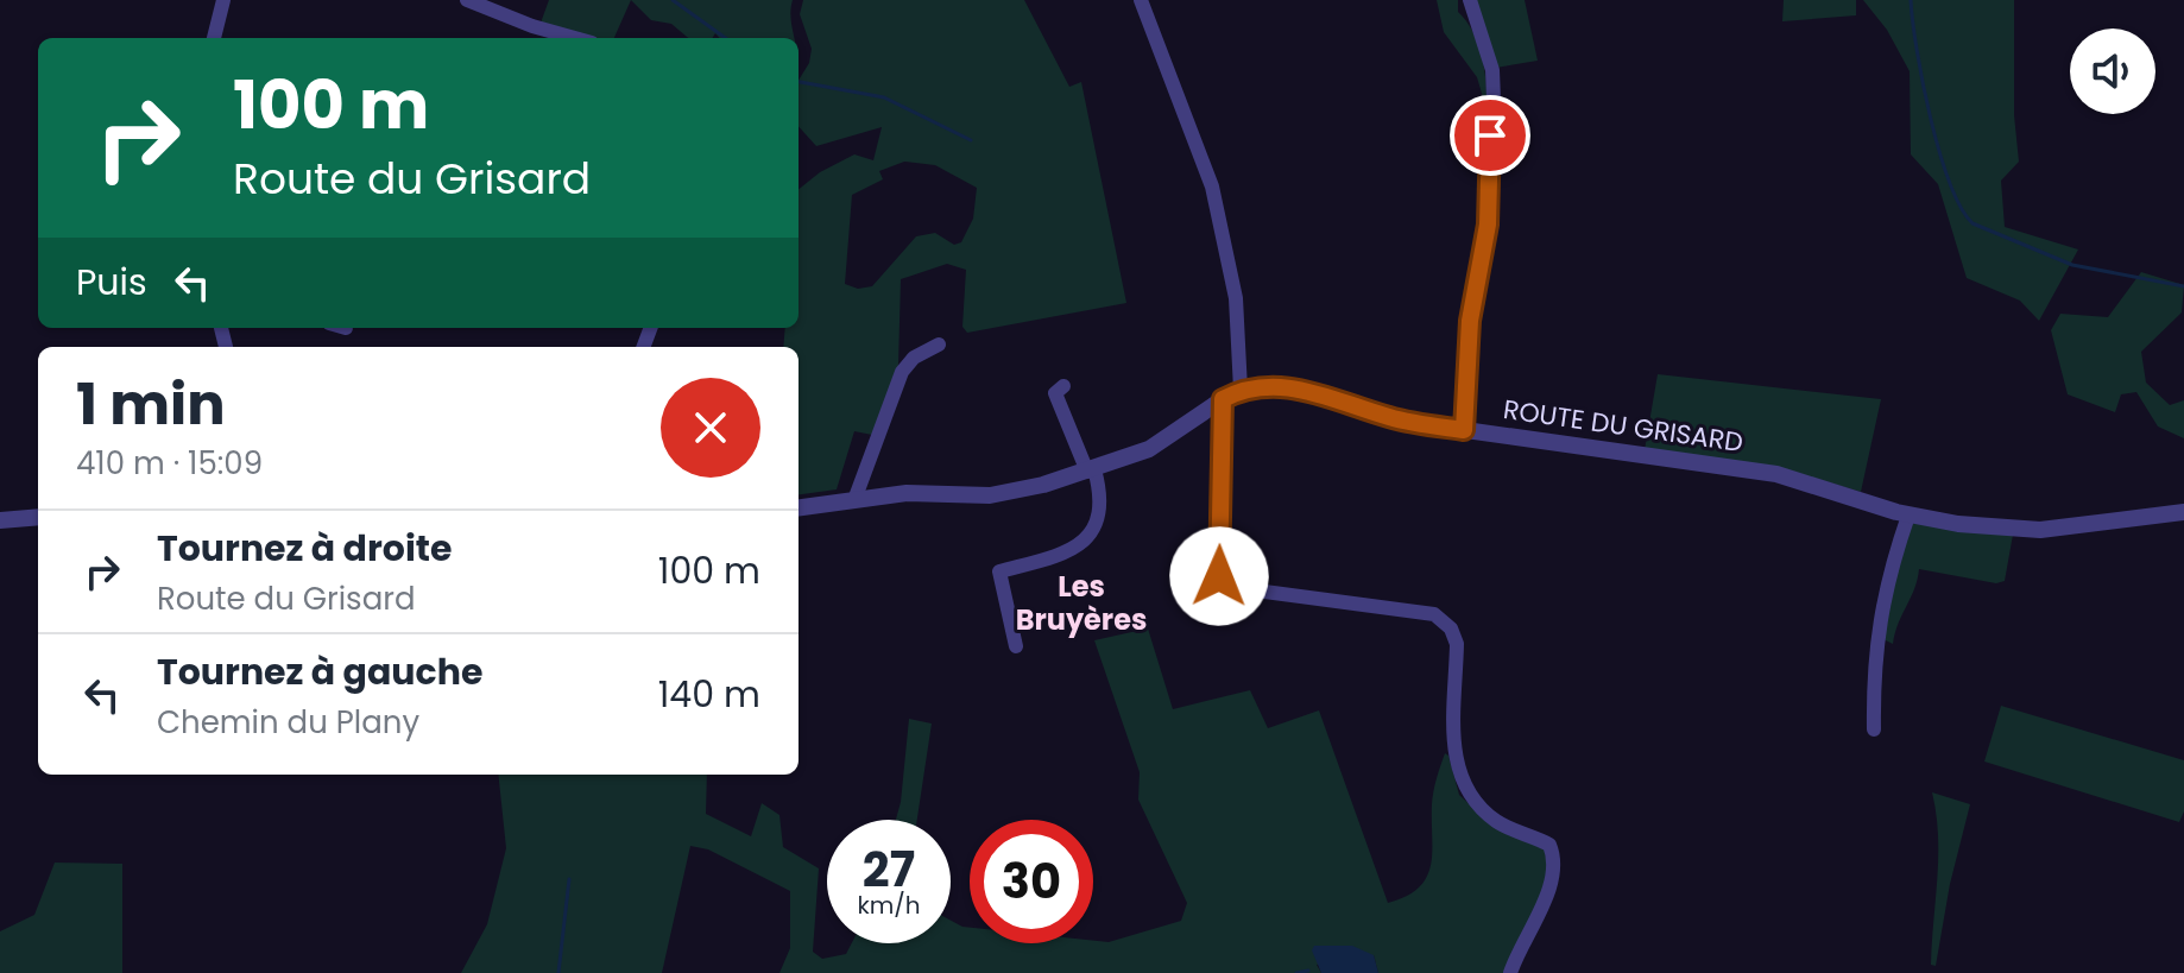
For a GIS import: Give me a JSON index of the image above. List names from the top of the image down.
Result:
{
  "streets": {
    "street": ["ROUTE DU GRISARD"]
  },
  "districts": ["Les Bruyères"],
  "page": {
    "turn": ["100 m", "Route du Grisard"],
    "then": "Puis",
    "heading": ["1 min", "410 m · 15:09"],
    "list": [
      {
        "name": "Tournez à droite",
        "note": "Route du Grisard",
        "value": "100 m"
      },
      {
        "name": "Tournez à gauche",
        "note": "Chemin du Plany",
        "value": "140 m"
      }
    ],
    "speed": "27 km/h",
    "limit": "30"
  }
}
